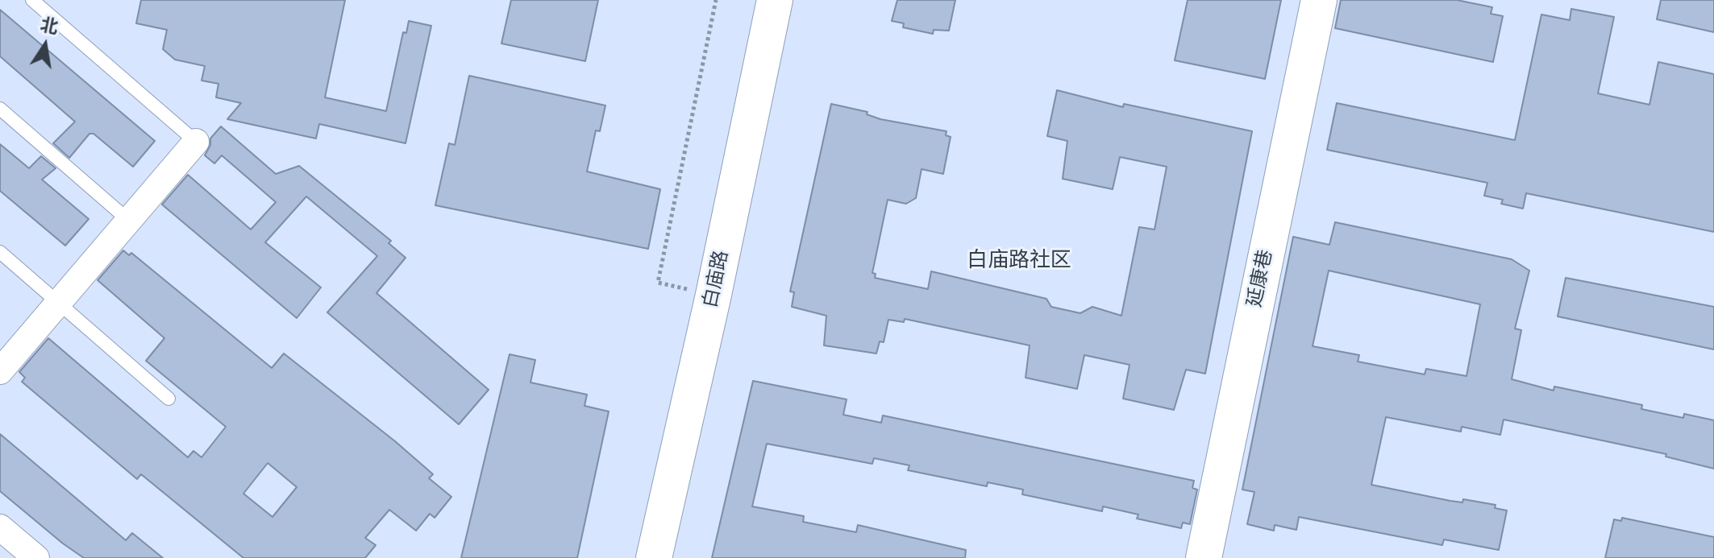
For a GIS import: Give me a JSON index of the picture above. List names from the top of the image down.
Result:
{
  "streets": {
    "street": ["延康巷", "白庙路"]
  },
  "districts": ["白庙路社区"],
  "north": "top"
}
